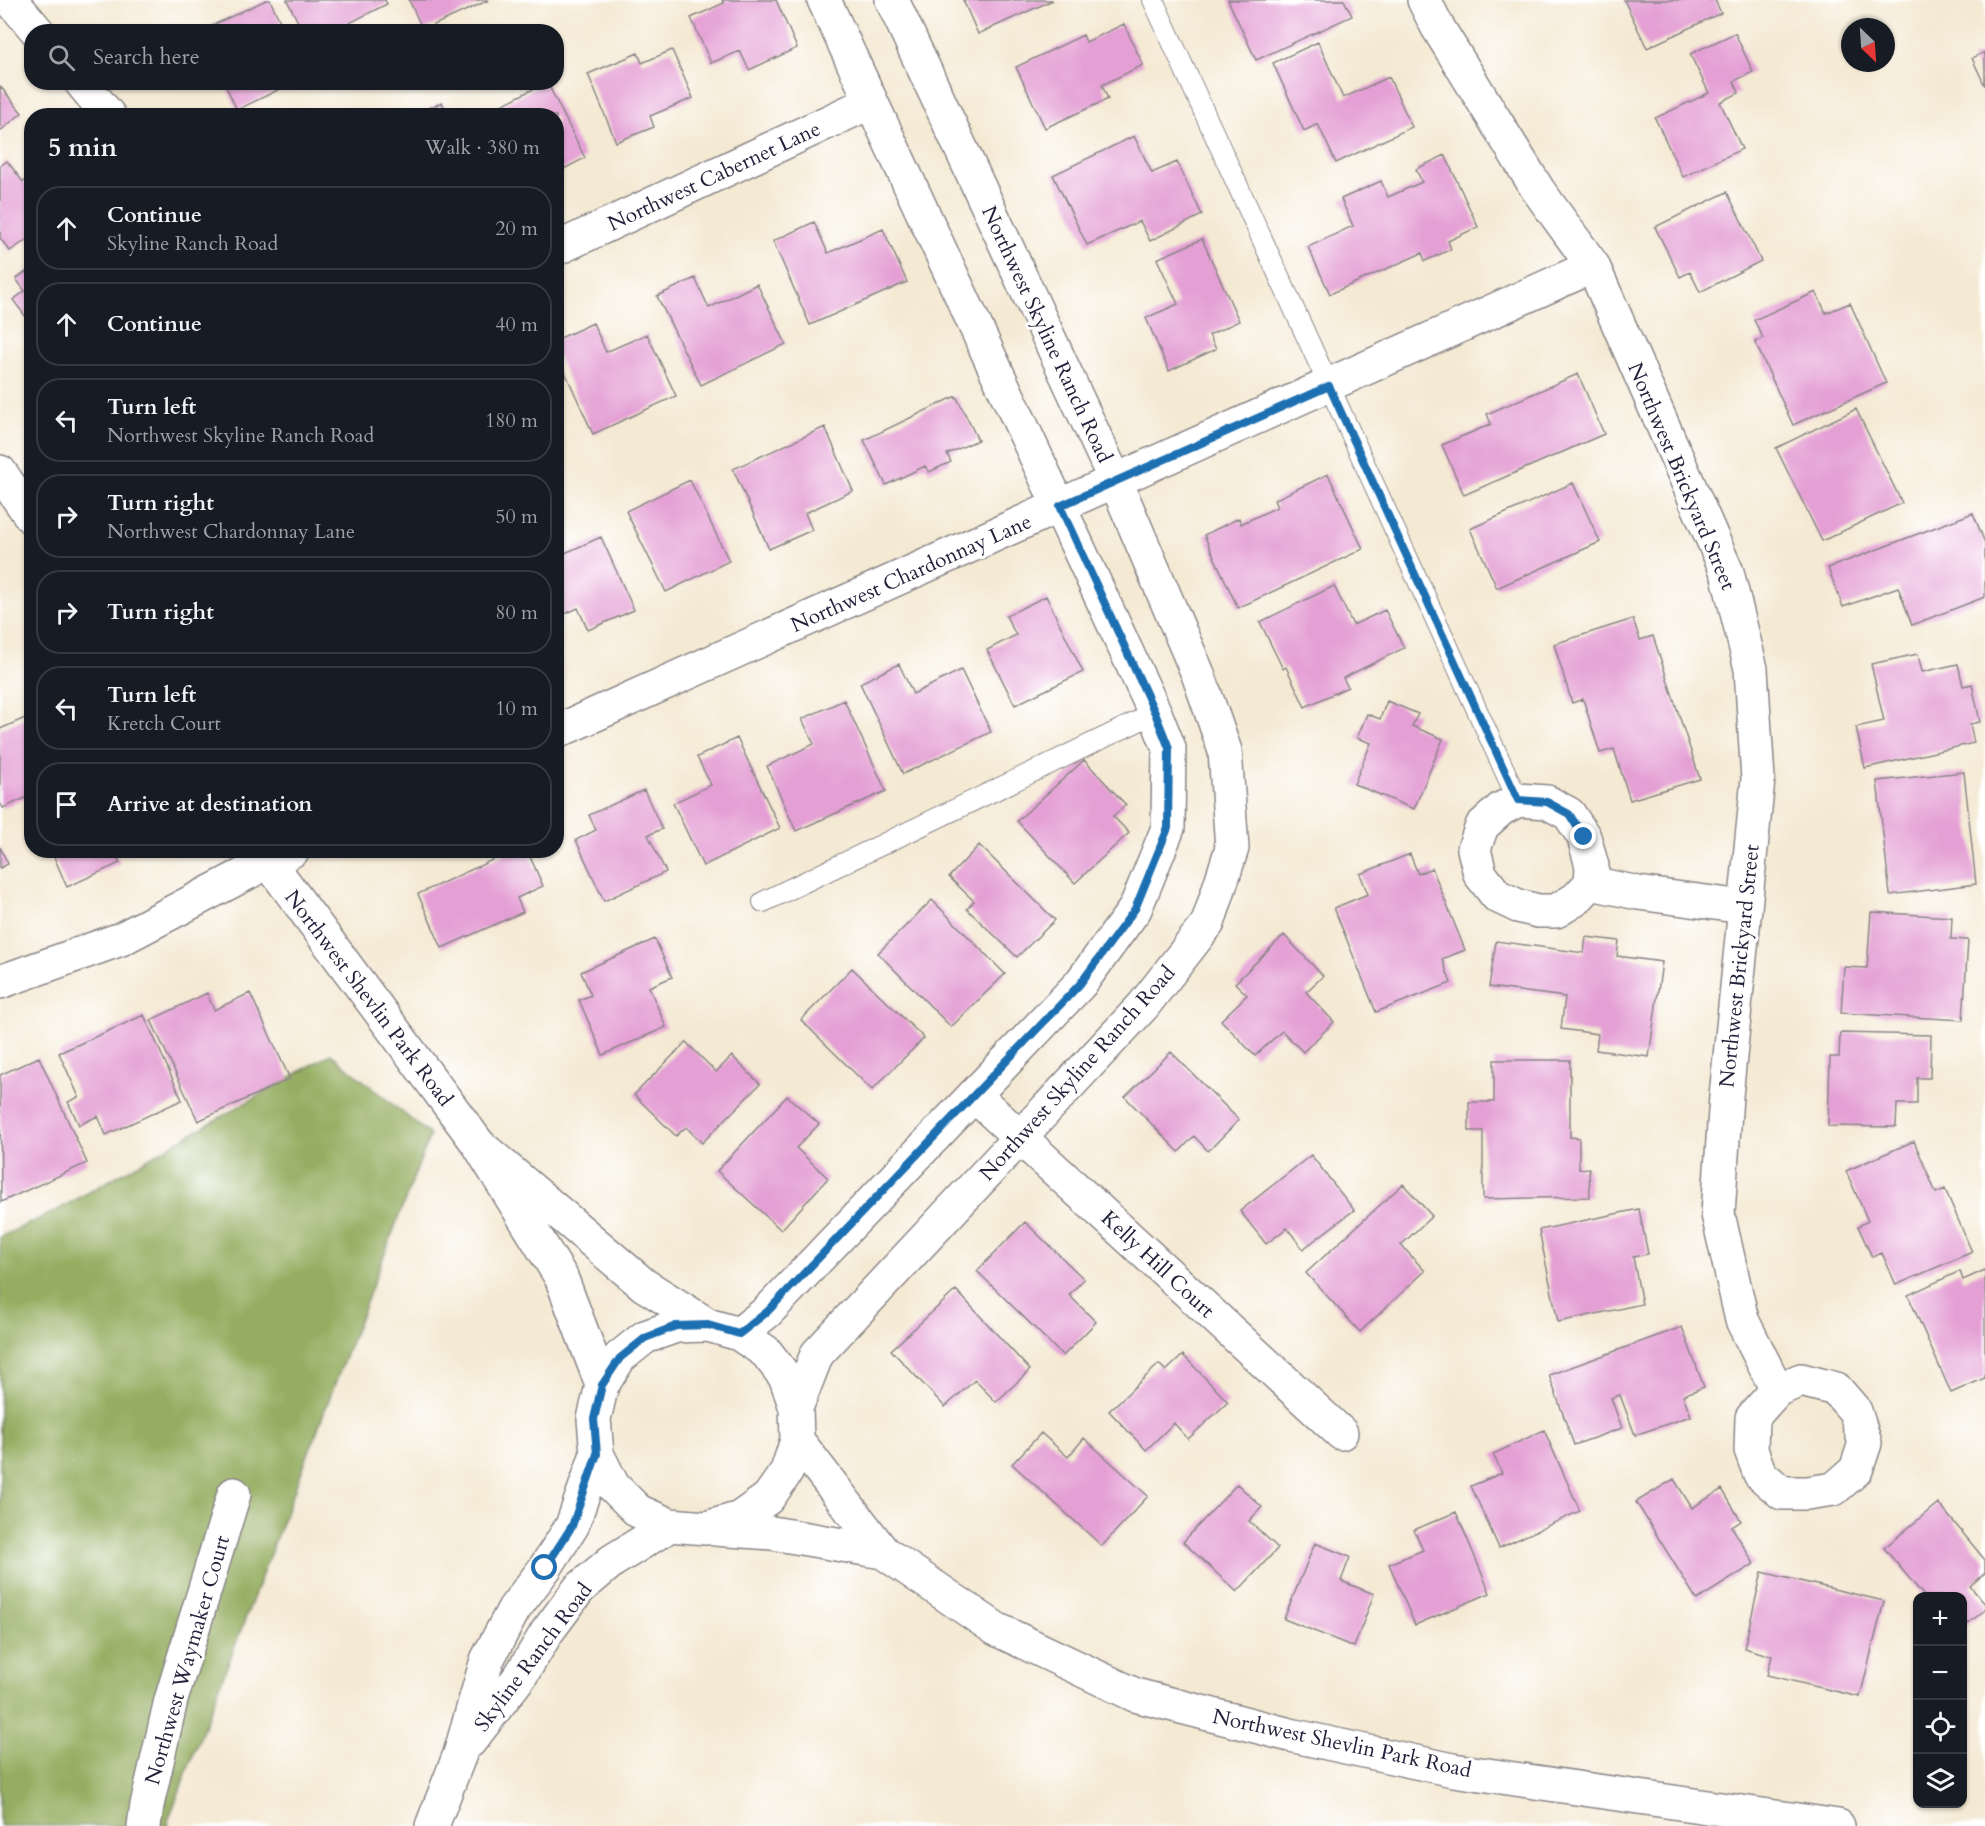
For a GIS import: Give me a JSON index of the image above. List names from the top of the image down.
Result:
{
  "streets": {
    "street": [
      "Northwest Cabernet Lane",
      "Northwest Skyline Ranch Road",
      "Northwest Brickyard Street",
      "Northwest Chardonnay Lane",
      "Northwest Shevlin Park Road",
      "Kelly Hill Court",
      "Skyline Ranch Road",
      "Northwest Waymaker Court"
    ]
  },
  "crossings": [
    ["Northwest Skyline Ranch Road", "Northwest Chardonnay Lane"],
    ["Northwest Skyline Ranch Road", "Northwest Shevlin Park Road"],
    ["Northwest Skyline Ranch Road", "Kelly Hill Court"],
    ["Northwest Skyline Ranch Road", "Skyline Ranch Road"],
    ["Northwest Brickyard Street", "Northwest Chardonnay Lane"],
    ["Northwest Shevlin Park Road", "Skyline Ranch Road"]
  ],
  "north": "bottom right",
  "page": {
    "search": "Search here",
    "heading": ["5 min", "Walk · 380 m"],
    "list": [
      ["Continue", "Skyline Ranch Road", "20 m"],
      ["Continue", "40 m"],
      ["Turn left", "Northwest Skyline Ranch Road", "180 m"],
      ["Turn right", "Northwest Chardonnay Lane", "50 m"],
      ["Turn right", "80 m"],
      ["Turn left", "Kretch Court", "10 m"],
      "Arrive at destination"
    ],
    "map_buttons": ["+", "−"]
  }
}
